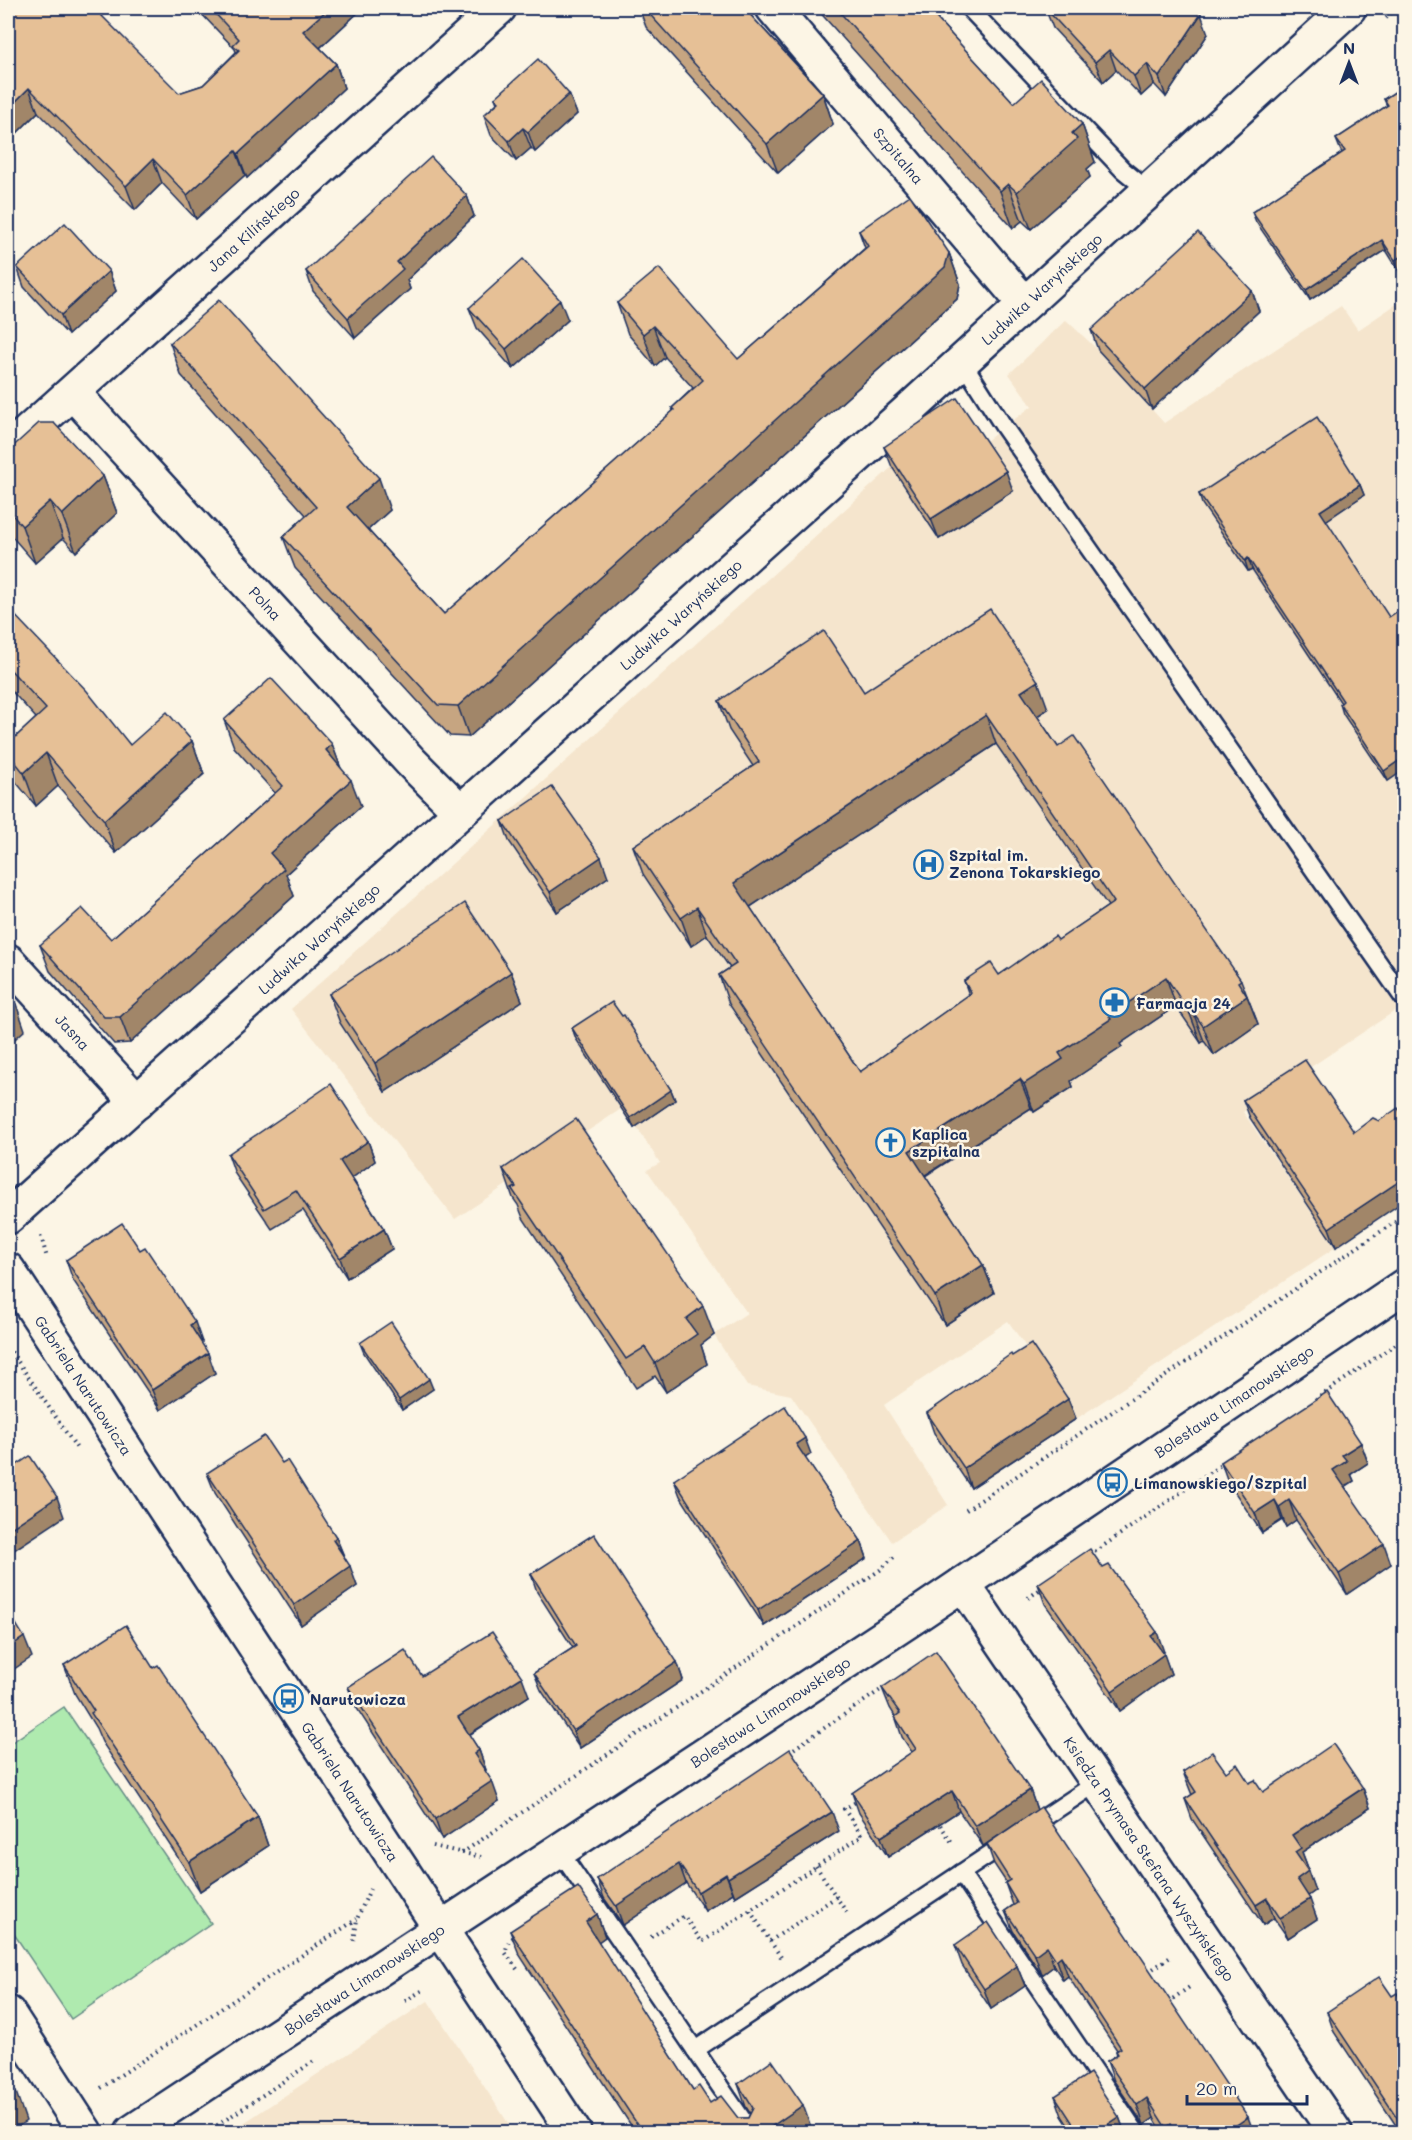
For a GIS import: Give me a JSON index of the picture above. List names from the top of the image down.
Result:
{
  "streets": {
    "street": [
      "Szpitalna",
      "Jana Kilińskiego",
      "Ludwika Waryńskiego",
      "Polna",
      "Jasna",
      "Gabriela Narutowicza",
      "Bolesława Limanowskiego",
      "Księdza Prymasa Stefana Wyszyńskiego"
    ]
  },
  "crossings": [
    ["Szpitalna", "Ludwika Waryńskiego"],
    ["Jana Kilińskiego", "Polna"],
    ["Ludwika Waryńskiego", "Polna"],
    ["Ludwika Waryńskiego", "Jasna"],
    ["Gabriela Narutowicza", "Bolesława Limanowskiego"],
    ["Bolesława Limanowskiego", "Księdza Prymasa Stefana Wyszyńskiego"]
  ],
  "places": {
    "hospital": ["Szpital im. Zenona Tokarskiego"],
    "pharmacy": ["Farmacja 24"],
    "church": ["Kaplica szpitalna"],
    "bus stop": ["Limanowskiego/Szpital", "Narutowicza"]
  },
  "scale_bar": "20 m",
  "north": "top"
}
